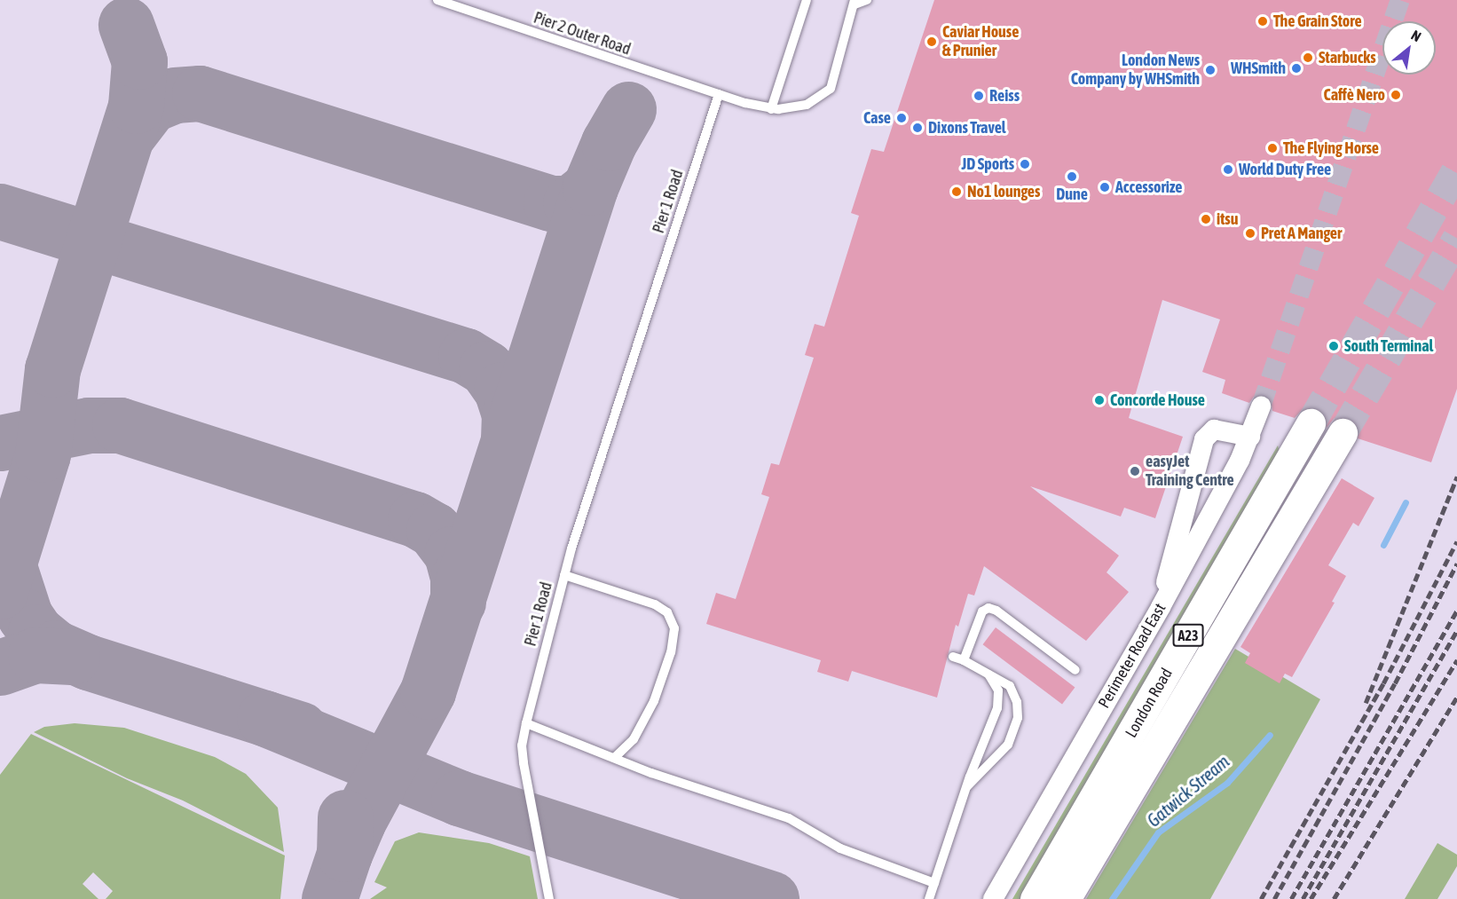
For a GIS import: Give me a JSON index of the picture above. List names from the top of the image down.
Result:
{
  "streets": {
    "main road": ["A23", "London Road"],
    "street": ["Perimeter Road East"],
    "lane": ["Pier 2 Outer Road", "Pier 1 Road"]
  },
  "crossings": [
    ["Pier 2 Outer Road", "Pier 1 Road"]
  ],
  "water": ["Gatwick Stream"],
  "places": [
    "The Grain Store",
    "Caviar House & Prunier",
    "Starbucks",
    "WHSmith",
    "London News Company by WHSmith",
    "Caffè Nero",
    "Reiss",
    "Case",
    "Dixons Travel",
    "The Flying Horse",
    "JD Sports",
    "World Duty Free",
    "Dune",
    "Accessorize",
    "No1 lounges",
    "itsu",
    "Pret A Manger",
    "South Terminal",
    "Concorde House",
    "easyJet Training Centre"
  ],
  "north": "top right"
}
